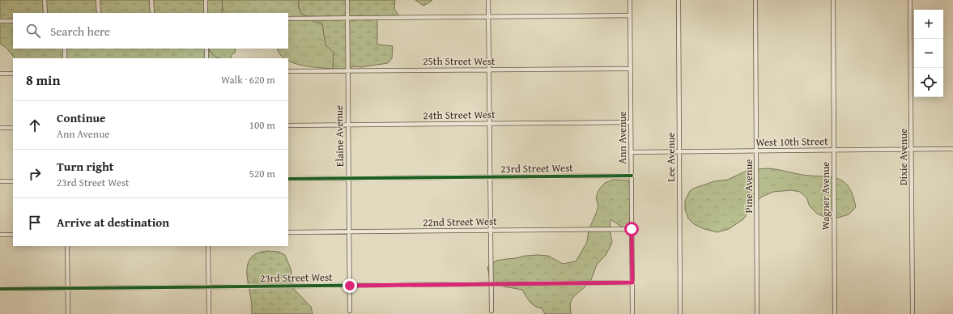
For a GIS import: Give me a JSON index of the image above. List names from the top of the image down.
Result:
{
  "streets": {
    "street": [
      "25th Street West",
      "24th Street West",
      "Elaine Avenue",
      "Ann Avenue",
      "West 10th Street",
      "Lee Avenue",
      "Dixie Avenue",
      "23rd Street West",
      "Pine Avenue",
      "Wagner Avenue",
      "22nd Street West"
    ]
  },
  "crossings": [
    ["25th Street West", "Elaine Avenue"],
    ["25th Street West", "Ann Avenue"],
    ["24th Street West", "Elaine Avenue"],
    ["24th Street West", "Ann Avenue"],
    ["Elaine Avenue", "23rd Street West"],
    ["Elaine Avenue", "22nd Street West"],
    ["Ann Avenue", "West 10th Street"],
    ["Ann Avenue", "23rd Street West"],
    ["Ann Avenue", "22nd Street West"],
    ["West 10th Street", "Lee Avenue"],
    ["West 10th Street", "Dixie Avenue"],
    ["West 10th Street", "Pine Avenue"],
    ["West 10th Street", "Wagner Avenue"]
  ],
  "page": {
    "map_buttons": ["+", "−"],
    "search": "Search here",
    "heading": ["8 min", "Walk · 620 m"],
    "list": [
      ["Continue", "Ann Avenue", "100 m"],
      ["Turn right", "23rd Street West", "520 m"],
      "Arrive at destination"
    ]
  }
}
